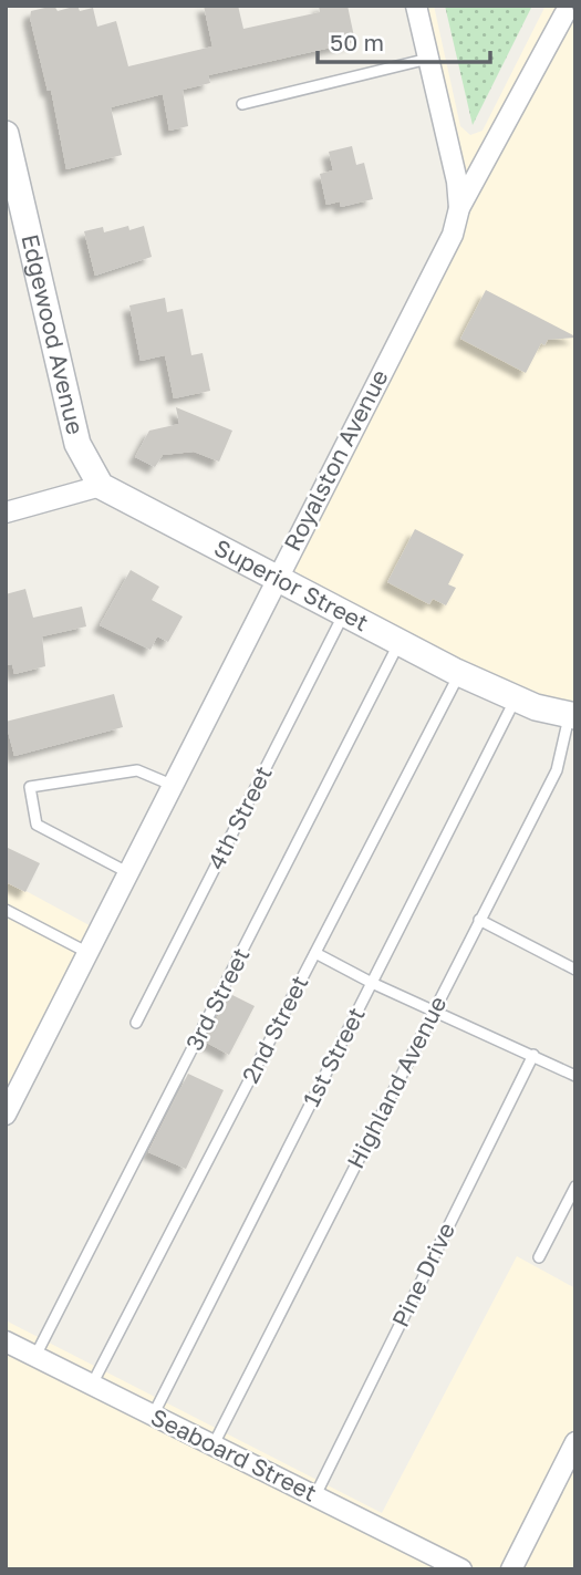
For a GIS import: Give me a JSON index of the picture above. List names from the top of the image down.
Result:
{
  "streets": {
    "street": [
      "Edgewood Avenue",
      "Royalston Avenue",
      "Superior Street",
      "Seaboard Street"
    ],
    "lane": [
      "4th Street",
      "3rd Street",
      "2nd Street",
      "1st Street",
      "Highland Avenue",
      "Pine Drive"
    ]
  },
  "crossings": [
    ["Edgewood Avenue", "Superior Street"],
    ["Royalston Avenue", "Superior Street"],
    ["Superior Street", "4th Street"],
    ["Superior Street", "3rd Street"],
    ["Superior Street", "2nd Street"],
    ["Superior Street", "1st Street"],
    ["Superior Street", "Highland Avenue"],
    ["3rd Street", "Seaboard Street"],
    ["2nd Street", "Seaboard Street"],
    ["1st Street", "Seaboard Street"],
    ["Highland Avenue", "Seaboard Street"],
    ["Pine Drive", "Seaboard Street"]
  ],
  "scale_bar": "50 m"
}
